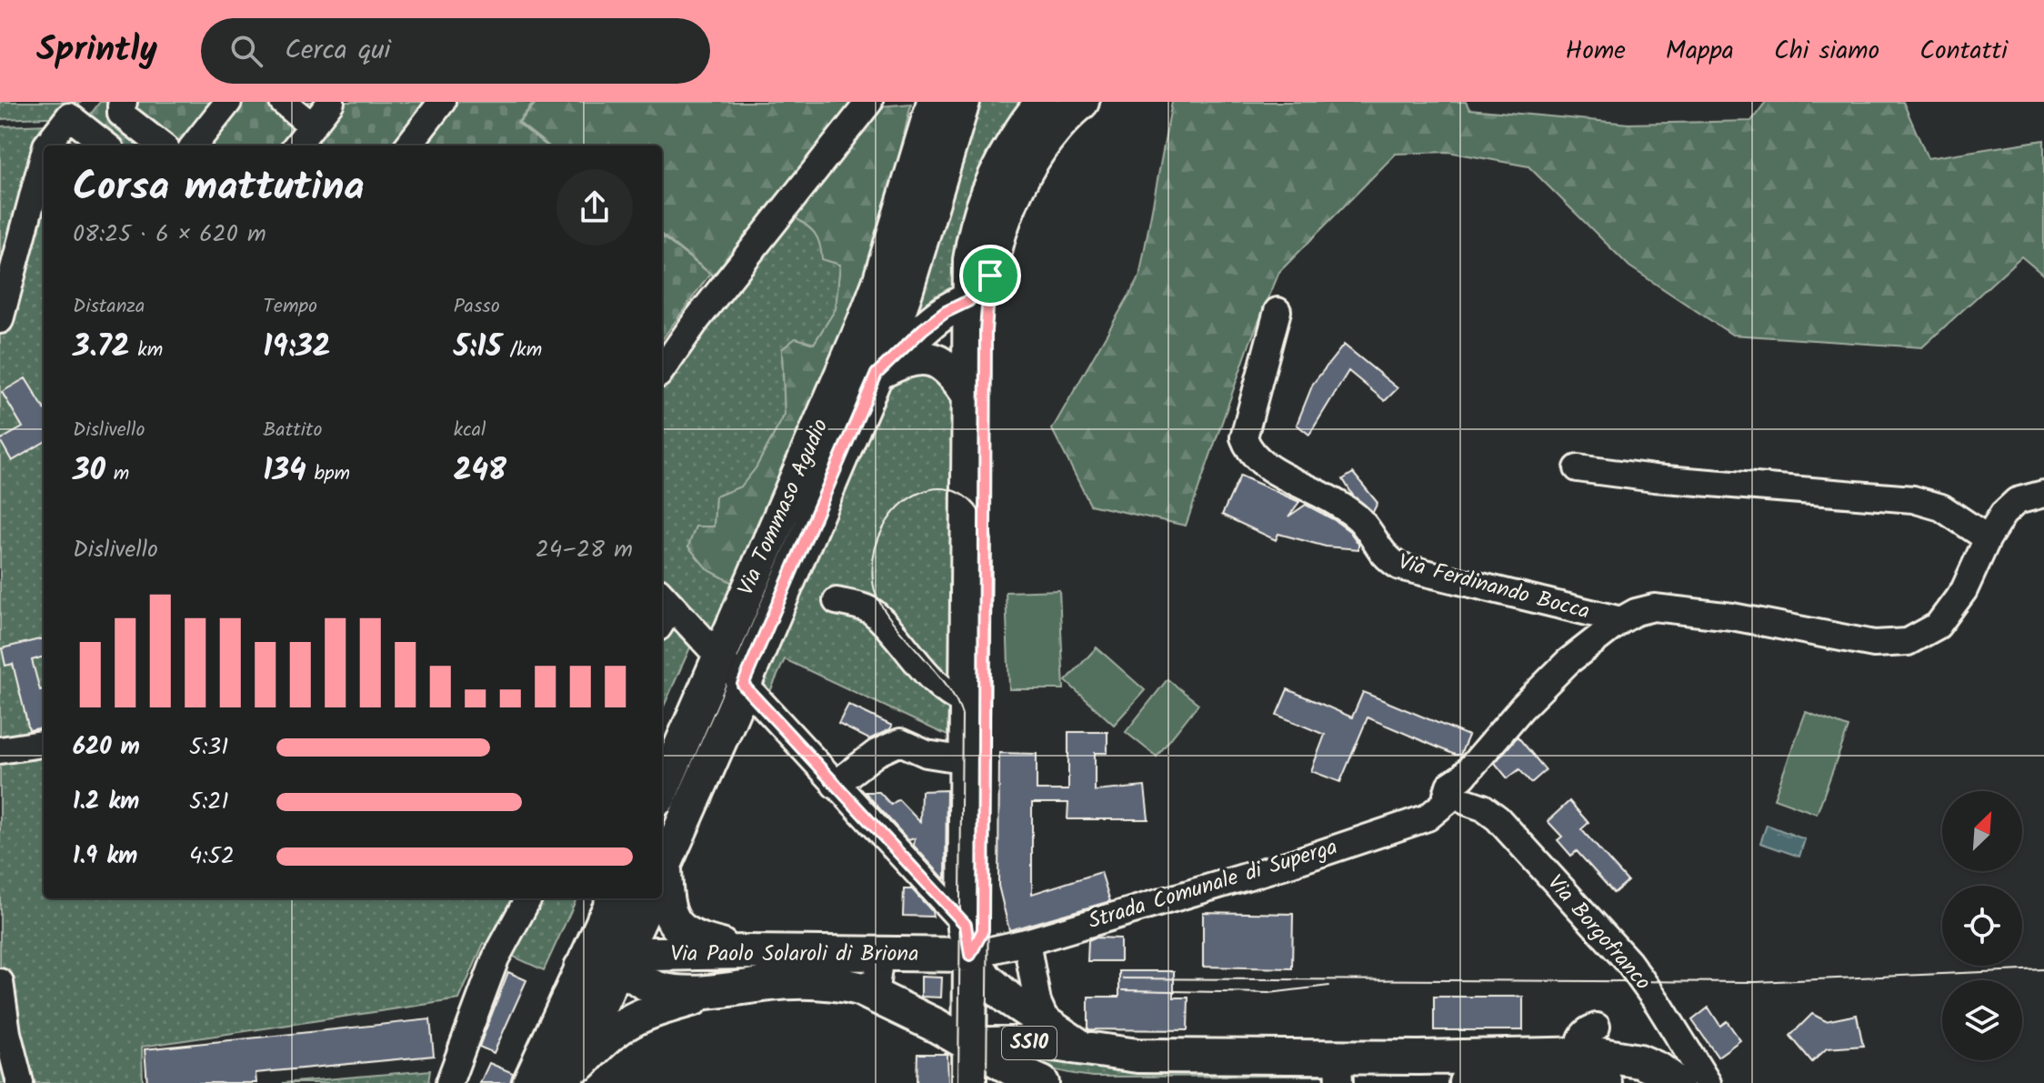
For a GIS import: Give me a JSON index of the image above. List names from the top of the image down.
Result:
{
  "streets": {
    "main road": ["Via Tommaso Agudio", "Via Paolo Solaroli di Briona", "SS10"],
    "street": ["Via Ferdinando Bocca", "Strada Comunale di Superga", "Via Borgofranco"]
  },
  "crossings": [
    ["Via Ferdinando Bocca", "Strada Comunale di Superga"],
    ["Strada Comunale di Superga", "Via Borgofranco"],
    ["Strada Comunale di Superga", "Via Paolo Solaroli di Briona"],
    ["Via Paolo Solaroli di Briona", "SS10"]
  ],
  "north": "top right",
  "page": {
    "header": "Sprintly",
    "search": "Cerca qui",
    "nav": [
      "Home",
      "Mappa",
      "Chi siamo",
      "Contatti"
    ],
    "heading": ["Corsa mattutina", "08:25 · 6 × 620 m"],
    "stats": [
      ["Distanza", "3.72 km"],
      ["Tempo", "19:32"],
      ["Passo", "5:15 /km"],
      ["Dislivello", "30 m"],
      ["Battito", "134 bpm"],
      ["kcal", "248"]
    ],
    "chart": ["Dislivello", "24–28 m"],
    "list": [
      {
        "name": "620 m",
        "note": "5:31"
      },
      {
        "name": "1.2 km",
        "note": "5:21"
      },
      {
        "name": "1.9 km",
        "note": "4:52"
      }
    ]
  }
}
